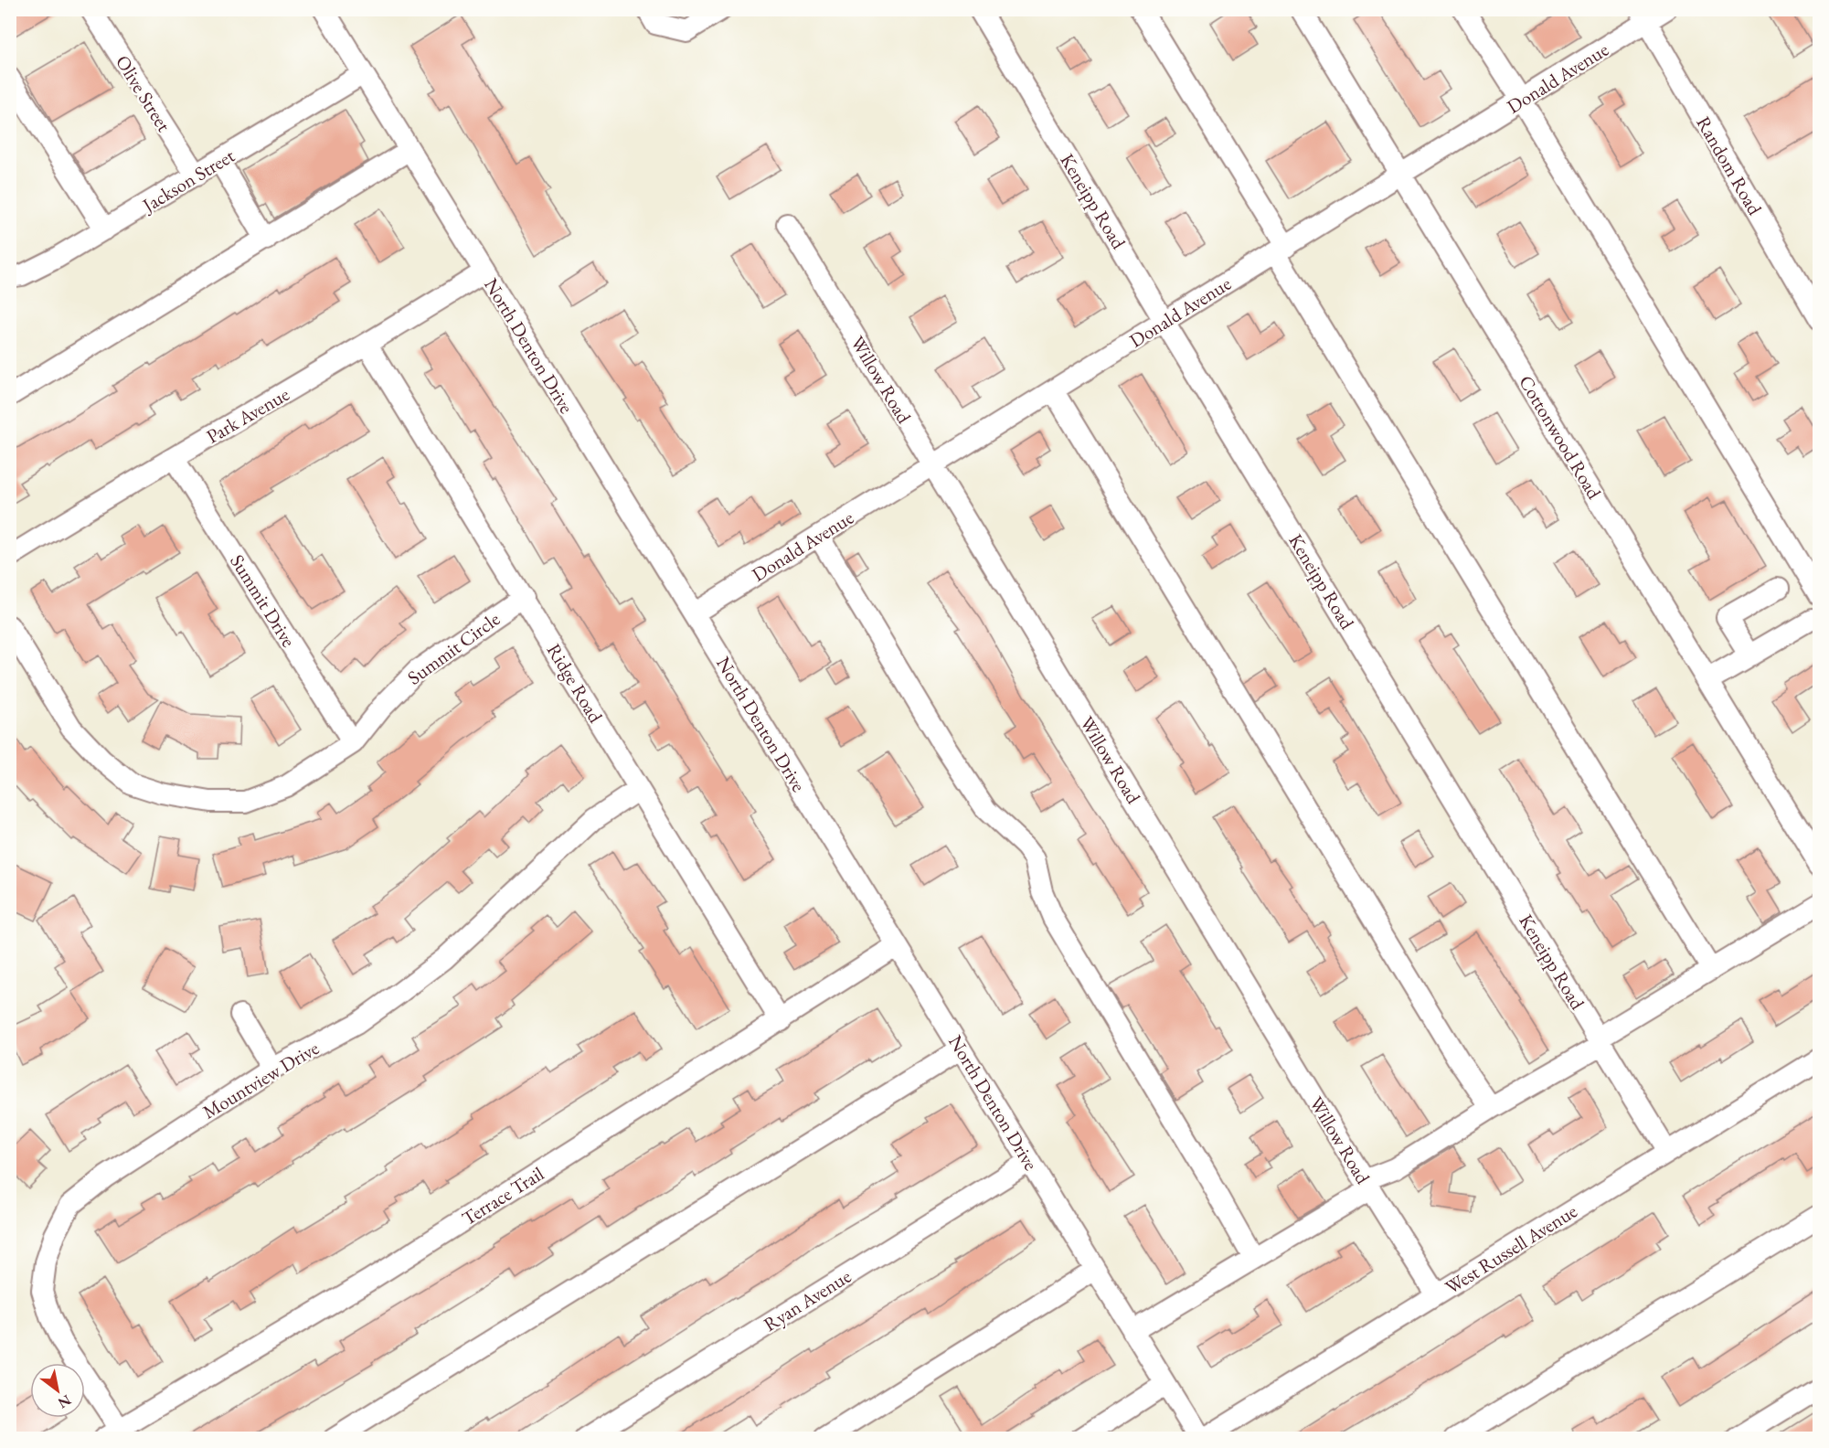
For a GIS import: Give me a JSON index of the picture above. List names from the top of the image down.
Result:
{
  "streets": {
    "street": [
      "Donald Avenue",
      "Olive Street",
      "Random Road",
      "Jackson Street",
      "Keneipp Road",
      "North Denton Drive",
      "Willow Road",
      "Park Avenue",
      "Cottonwood Road",
      "Summit Drive",
      "Summit Circle",
      "Ridge Road",
      "Mountview Drive",
      "Terrace Trail",
      "West Russell Avenue",
      "Ryan Avenue"
    ]
  },
  "crossings": [
    ["Donald Avenue", "Random Road"],
    ["Donald Avenue", "Keneipp Road"],
    ["Donald Avenue", "North Denton Drive"],
    ["Donald Avenue", "Willow Road"],
    ["Donald Avenue", "Cottonwood Road"],
    ["Olive Street", "Jackson Street"],
    ["Jackson Street", "North Denton Drive"],
    ["Keneipp Road", "West Russell Avenue"],
    ["North Denton Drive", "Park Avenue"],
    ["North Denton Drive", "Terrace Trail"],
    ["North Denton Drive", "West Russell Avenue"],
    ["North Denton Drive", "Ryan Avenue"],
    ["Willow Road", "West Russell Avenue"],
    ["Park Avenue", "Summit Drive"],
    ["Park Avenue", "Ridge Road"],
    ["Summit Drive", "Summit Circle"],
    ["Summit Circle", "Ridge Road"],
    ["Ridge Road", "Mountview Drive"],
    ["Ridge Road", "Terrace Trail"],
    ["Mountview Drive", "Terrace Trail"]
  ],
  "north": "bottom right"
}
